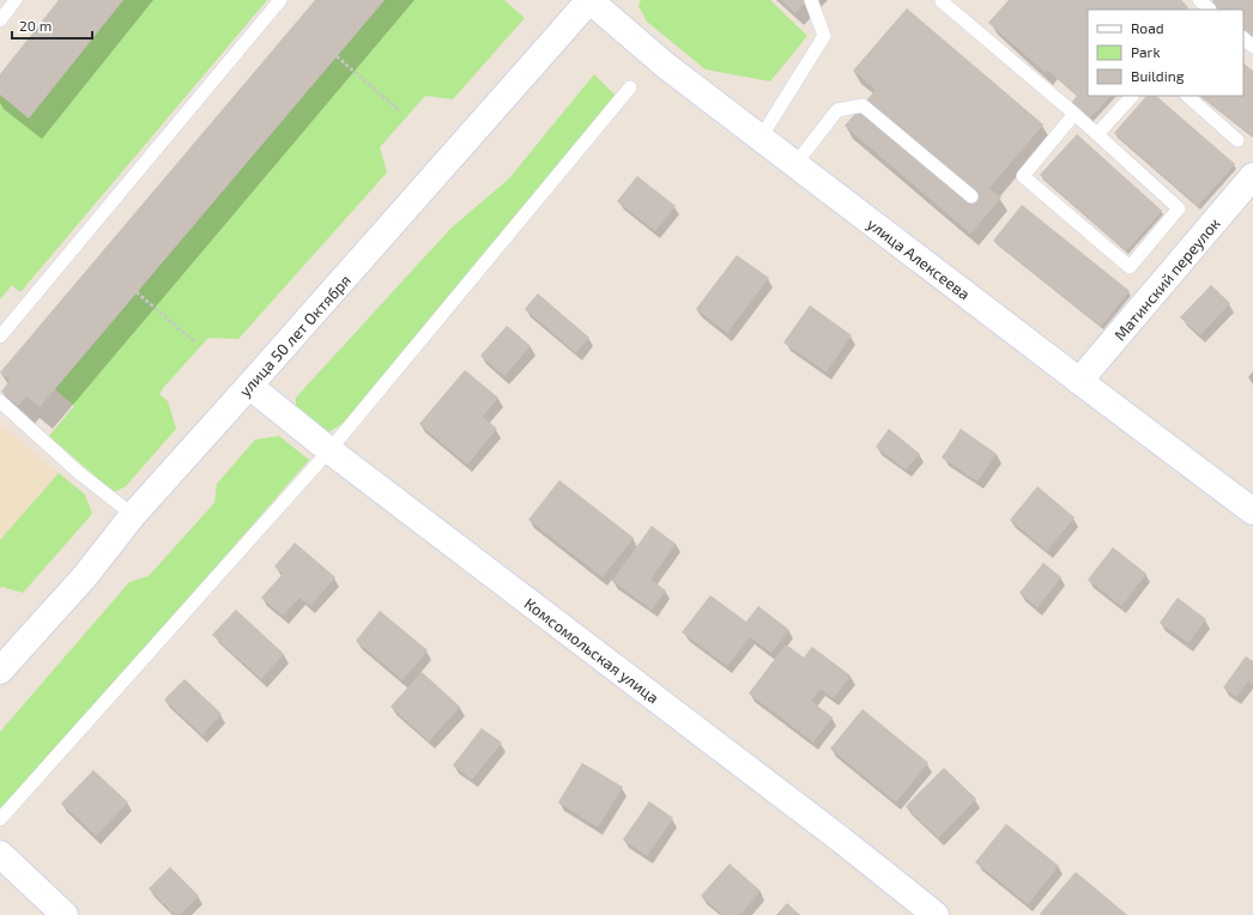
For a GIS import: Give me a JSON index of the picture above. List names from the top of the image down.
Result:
{
  "streets": {
    "main road": [
      "улица Алексеева",
      "Матинский переулок",
      "улица 50 лет Октября",
      "Комсомольская улица"
    ]
  },
  "crossings": [
    ["улица Алексеева", "Матинский переулок"],
    ["улица Алексеева", "улица 50 лет Октября"],
    ["улица 50 лет Октября", "Комсомольская улица"]
  ],
  "legend": ["Road", "Park", "Building"],
  "scale_bar": "20 m"
}
